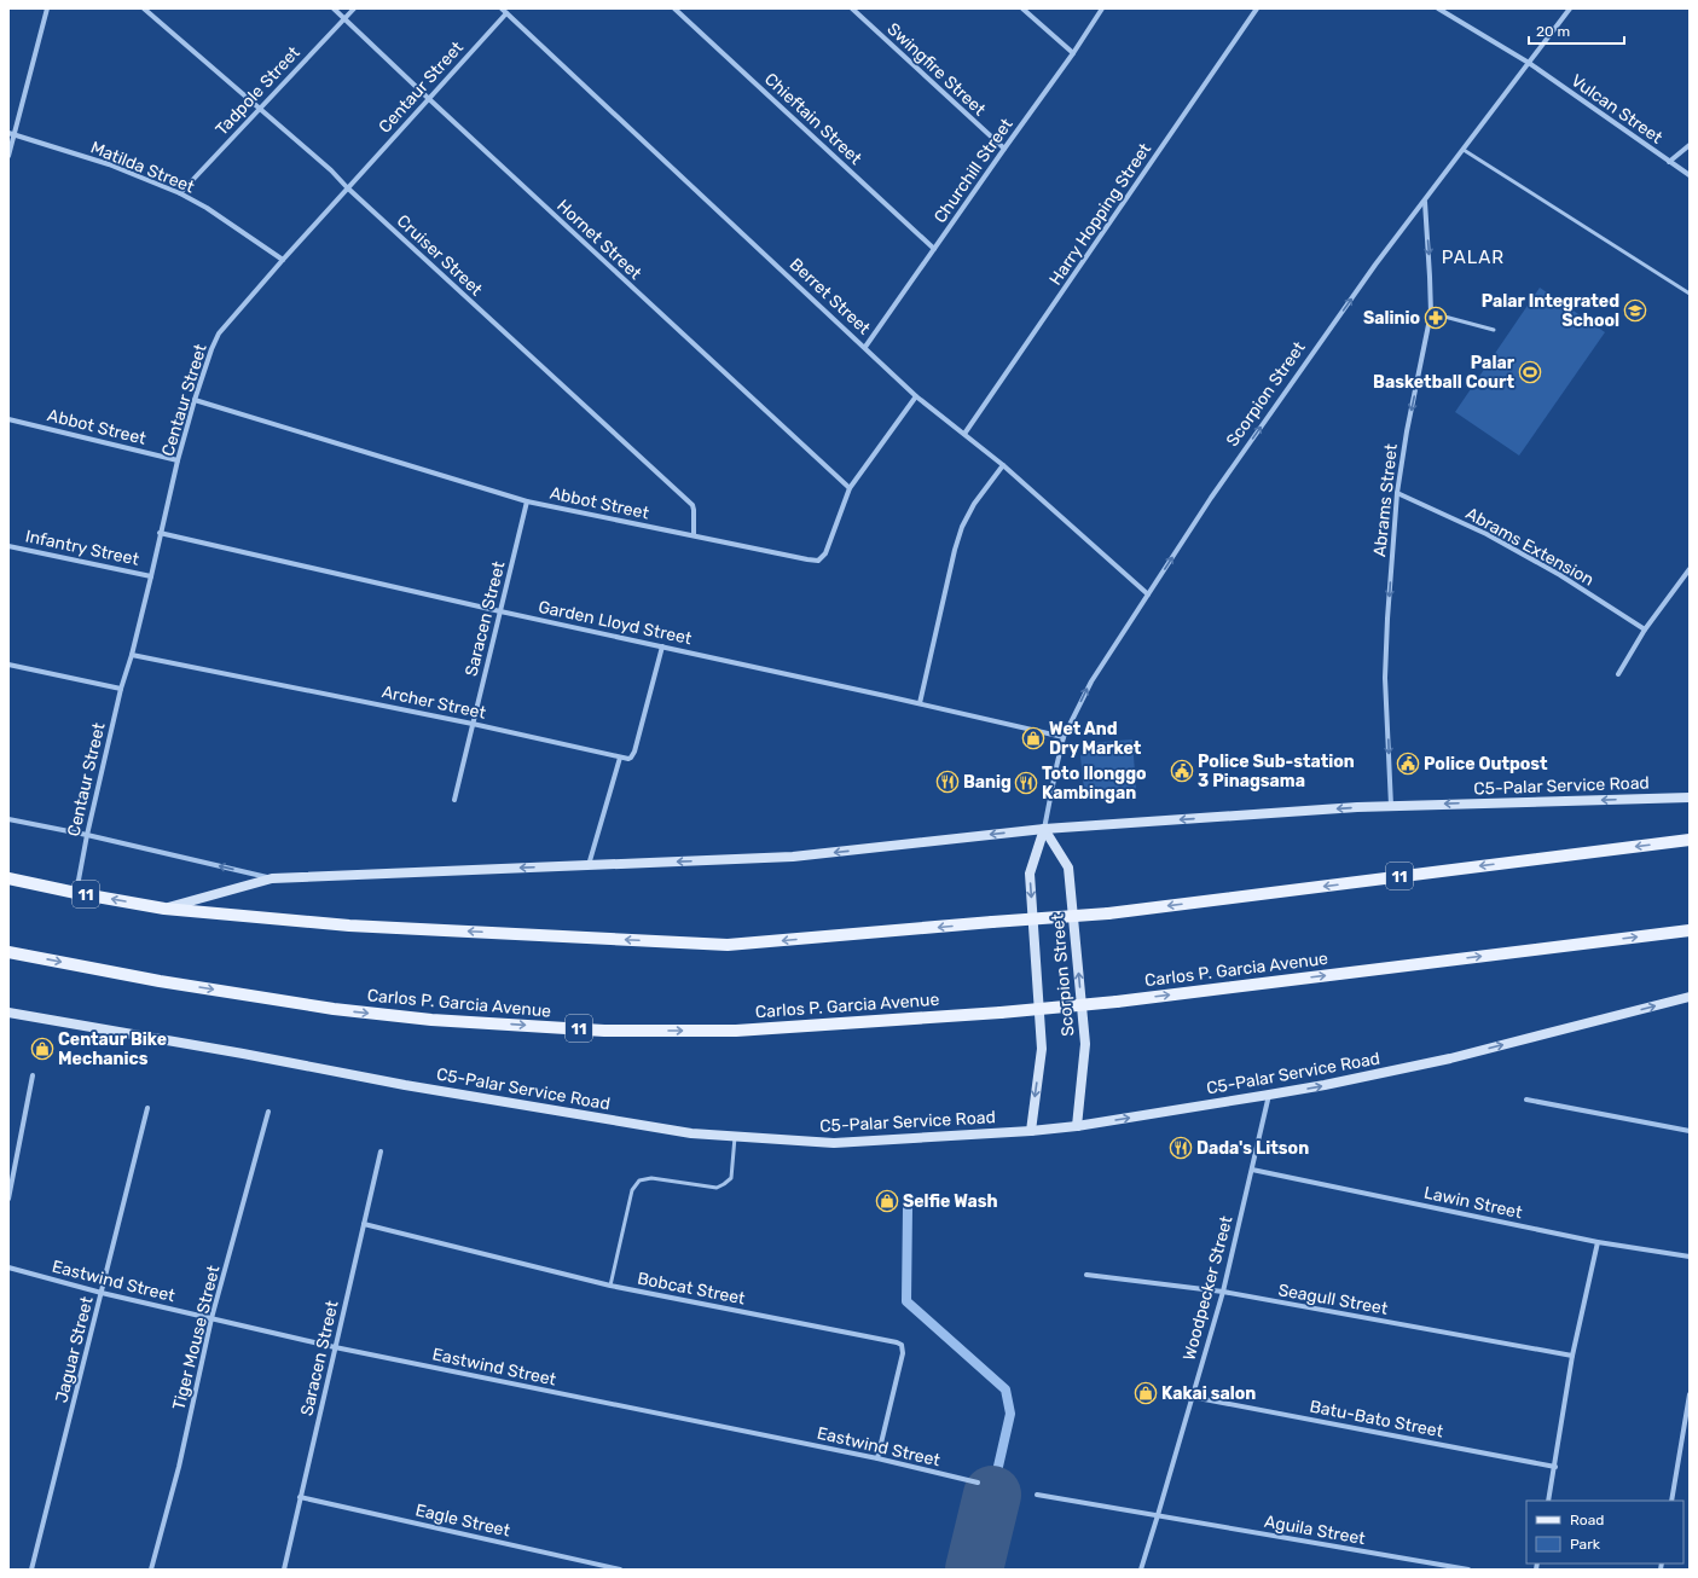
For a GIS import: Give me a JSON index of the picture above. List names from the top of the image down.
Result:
{
  "streets": {
    "main road": ["11", "Carlos P. Garcia Avenue"],
    "street": [
      "Swingfire Street",
      "Centaur Street",
      "Tadpole Street",
      "Vulcan Street",
      "Chieftain Street",
      "Matilda Street",
      "Churchill Street",
      "Harry Hopping Street",
      "Hornet Street",
      "Cruiser Street",
      "Berret Street",
      "Scorpion Street",
      "Abbot Street",
      "Abrams Street",
      "Abrams Extension",
      "Infantry Street",
      "Saracen Street",
      "Garden Lloyd Street",
      "Archer Street",
      "C5-Palar Service Road",
      "Lawin Street",
      "Eastwind Street",
      "Bobcat Street",
      "Woodpecker Street",
      "Seagull Street",
      "Tiger Mouse Street",
      "Jaguar Street",
      "Batu-Bato Street",
      "Eagle Street",
      "Aguila Street"
    ]
  },
  "crossings": [
    ["Swingfire Street", "Churchill Street"],
    ["Centaur Street", "Matilda Street"],
    ["Centaur Street", "Hornet Street"],
    ["Centaur Street", "Cruiser Street"],
    ["Centaur Street", "Berret Street"],
    ["Centaur Street", "Abbot Street"],
    ["Centaur Street", "Infantry Street"],
    ["Centaur Street", "Garden Lloyd Street"],
    ["Centaur Street", "Archer Street"],
    ["Centaur Street", "11"],
    ["Tadpole Street", "Matilda Street"],
    ["Tadpole Street", "Hornet Street"],
    ["Tadpole Street", "Cruiser Street"],
    ["Vulcan Street", "Scorpion Street"],
    ["Chieftain Street", "Churchill Street"],
    ["Churchill Street", "Berret Street"],
    ["Harry Hopping Street", "Berret Street"],
    ["Hornet Street", "Abbot Street"],
    ["Cruiser Street", "Abbot Street"],
    ["Berret Street", "Scorpion Street"],
    ["Berret Street", "Abbot Street"],
    ["Scorpion Street", "Abrams Street"],
    ["Scorpion Street", "Garden Lloyd Street"],
    ["Scorpion Street", "C5-Palar Service Road"],
    ["Abbot Street", "Saracen Street"],
    ["Abrams Street", "Abrams Extension"],
    ["Abrams Street", "C5-Palar Service Road"],
    ["Saracen Street", "Garden Lloyd Street"],
    ["Saracen Street", "Archer Street"],
    ["Saracen Street", "Eastwind Street"],
    ["Saracen Street", "Bobcat Street"],
    ["Saracen Street", "Eagle Street"],
    ["C5-Palar Service Road", "11"],
    ["C5-Palar Service Road", "Woodpecker Street"],
    ["Lawin Street", "Woodpecker Street"],
    ["Eastwind Street", "Bobcat Street"],
    ["Eastwind Street", "Tiger Mouse Street"],
    ["Eastwind Street", "Jaguar Street"],
    ["Woodpecker Street", "Seagull Street"],
    ["Woodpecker Street", "Batu-Bato Street"],
    ["Woodpecker Street", "Aguila Street"]
  ],
  "one_way": ["Abrams Street"],
  "districts": ["PALAR"],
  "places": {
    "school or university": ["Palar Integrated School"],
    "pharmacy": ["Salinio"],
    "sports": ["Palar Basketball Court"],
    "shop": [
      "Wet And Dry Market",
      "Centaur Bike Mechanics",
      "Selfie Wash",
      "Kakai salon"
    ],
    "public building": ["Police Outpost", "Police Sub-station 3 Pinagsama"],
    "restaurant": ["Banig", "Toto Ilonggo Kambingan", "Dada's Litson"]
  },
  "legend": ["Road", "Park"],
  "scale_bar": "20 m"
}
